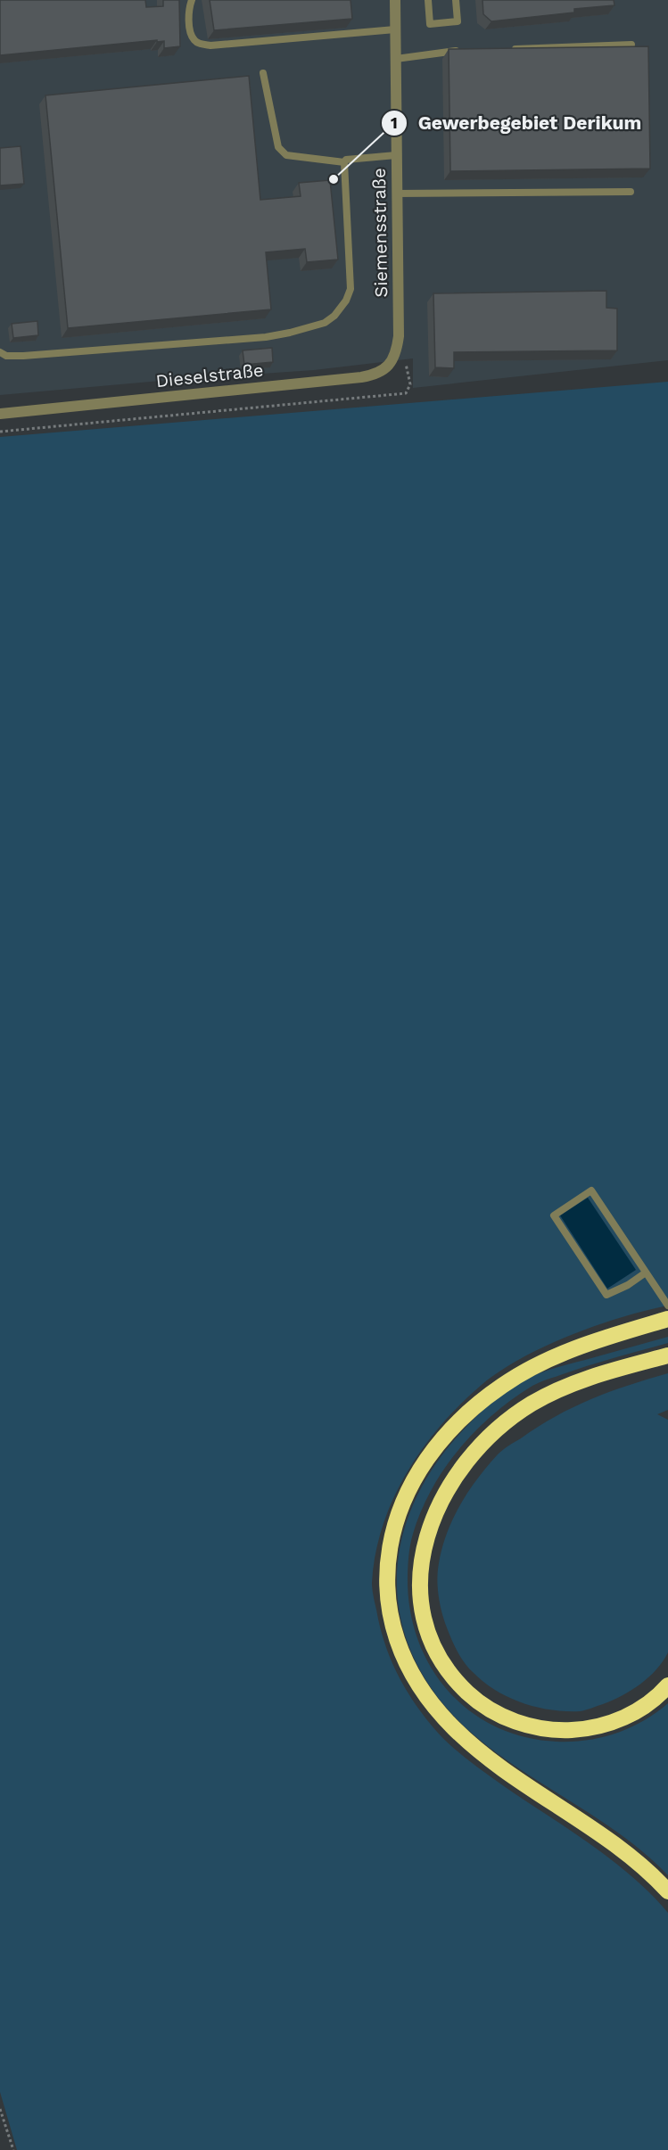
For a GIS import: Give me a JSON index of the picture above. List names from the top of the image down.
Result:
{
  "streets": {
    "street": ["Siemensstraße", "Dieselstraße"]
  },
  "crossings": [
    ["Siemensstraße", "Dieselstraße"]
  ],
  "places": ["Gewerbegebiet Derikum"]
}
